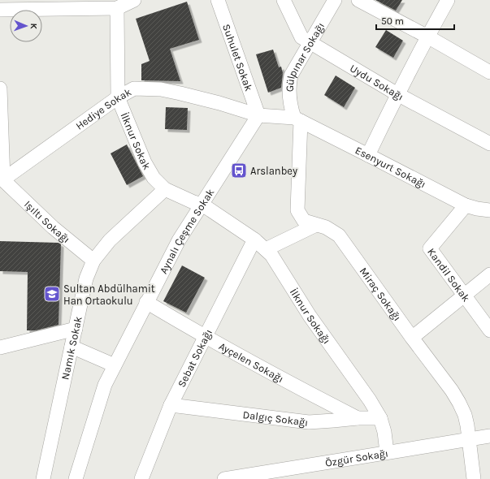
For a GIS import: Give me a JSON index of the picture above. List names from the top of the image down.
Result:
{
  "streets": {
    "street": [
      "Suhulet Sokak",
      "Gülpınar Sokağı",
      "Uydu Sokağı",
      "Hediye Sokak",
      "İlknur Sokak",
      "Esenyurt Sokağı",
      "Işıltı Sokağı",
      "Aynalı Çeşme Sokak",
      "Kandil Sokak",
      "Miraç Sokağı",
      "İlknur Sokağı",
      "Namık Sokak",
      "Sebat Sokağı",
      "Ayçelen Sokağı",
      "Dalgıç Sokağı",
      "Özgür Sokağı"
    ]
  },
  "crossings": [
    ["Suhulet Sokak", "Hediye Sokak"],
    ["Suhulet Sokak", "Aynalı Çeşme Sokak"],
    ["Gülpınar Sokağı", "Uydu Sokağı"],
    ["Gülpınar Sokağı", "Hediye Sokak"],
    ["Gülpınar Sokağı", "Esenyurt Sokağı"],
    ["Gülpınar Sokağı", "Miraç Sokağı"],
    ["Hediye Sokak", "İlknur Sokak"],
    ["Hediye Sokak", "Esenyurt Sokağı"],
    ["Hediye Sokak", "Işıltı Sokağı"],
    ["Hediye Sokak", "Aynalı Çeşme Sokak"],
    ["Hediye Sokak", "Miraç Sokağı"],
    ["İlknur Sokak", "Aynalı Çeşme Sokak"],
    ["İlknur Sokak", "İlknur Sokağı"],
    ["İlknur Sokak", "Namık Sokak"],
    ["Esenyurt Sokağı", "Kandil Sokak"],
    ["Esenyurt Sokağı", "Miraç Sokağı"],
    ["Işıltı Sokağı", "Namık Sokak"],
    ["Aynalı Çeşme Sokak", "İlknur Sokağı"],
    ["Aynalı Çeşme Sokak", "Ayçelen Sokağı"],
    ["Miraç Sokağı", "Özgür Sokağı"],
    ["İlknur Sokağı", "Sebat Sokağı"],
    ["İlknur Sokağı", "Dalgıç Sokağı"],
    ["İlknur Sokağı", "Özgür Sokağı"],
    ["Sebat Sokağı", "Ayçelen Sokağı"],
    ["Sebat Sokağı", "Dalgıç Sokağı"],
    ["Ayçelen Sokağı", "Dalgıç Sokağı"]
  ],
  "places": {
    "bus stop": ["Arslanbey"],
    "school or university": ["Sultan Abdülhamit Han Ortaokulu"]
  },
  "scale_bar": "50 m",
  "north": "right"
}
